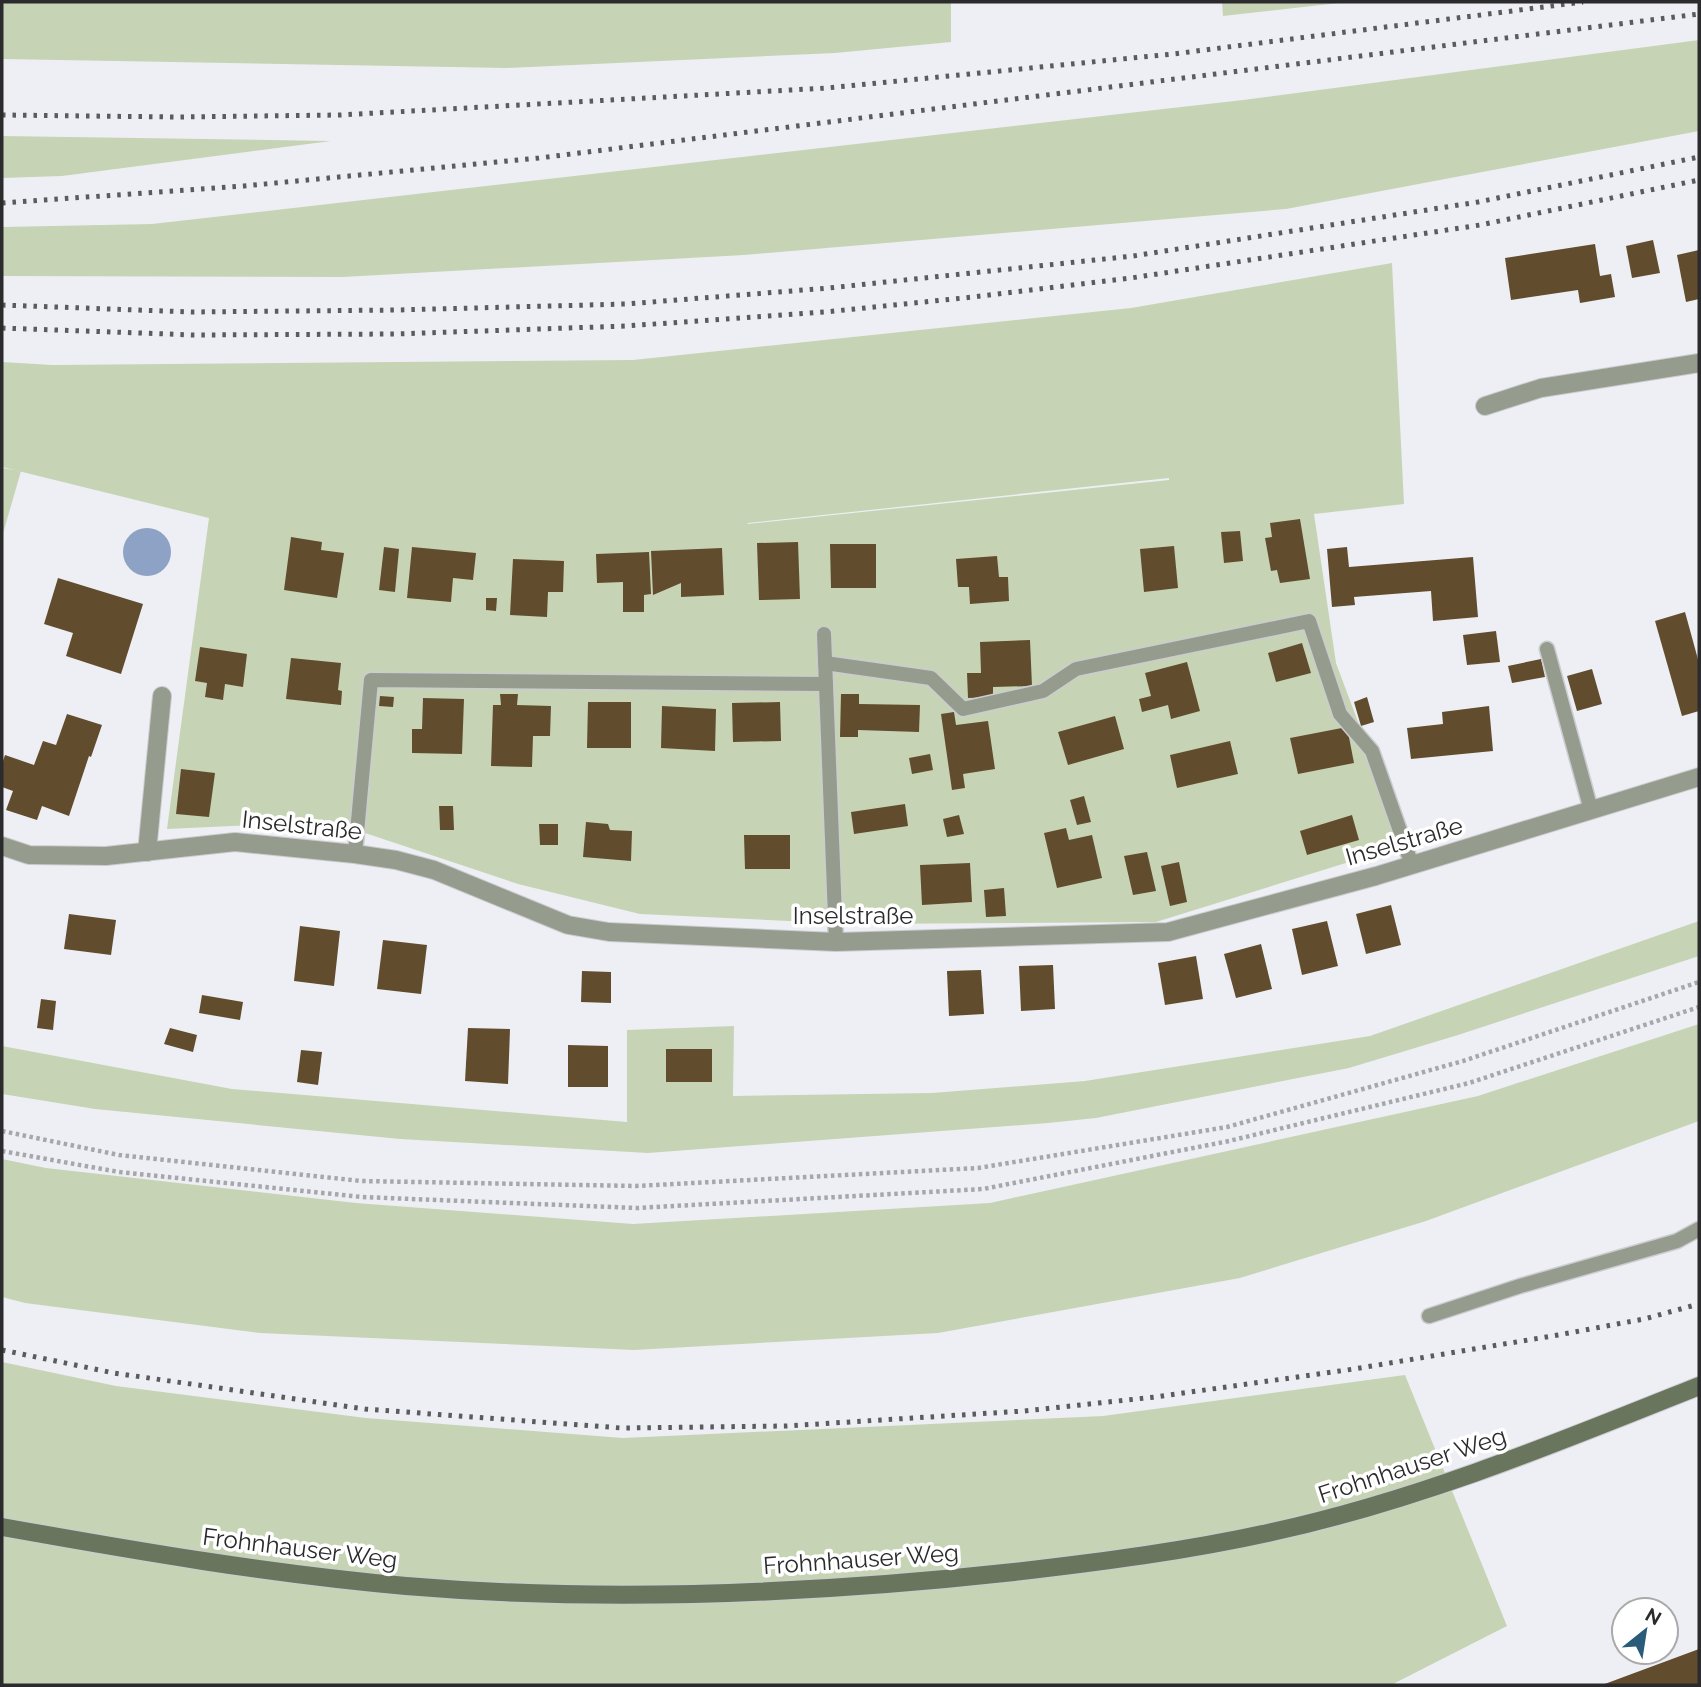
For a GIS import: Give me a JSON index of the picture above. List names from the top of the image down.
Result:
{
  "streets": {
    "main road": ["Frohnhauser Weg"],
    "street": ["Inselstraße"]
  },
  "north": "top right"
}
